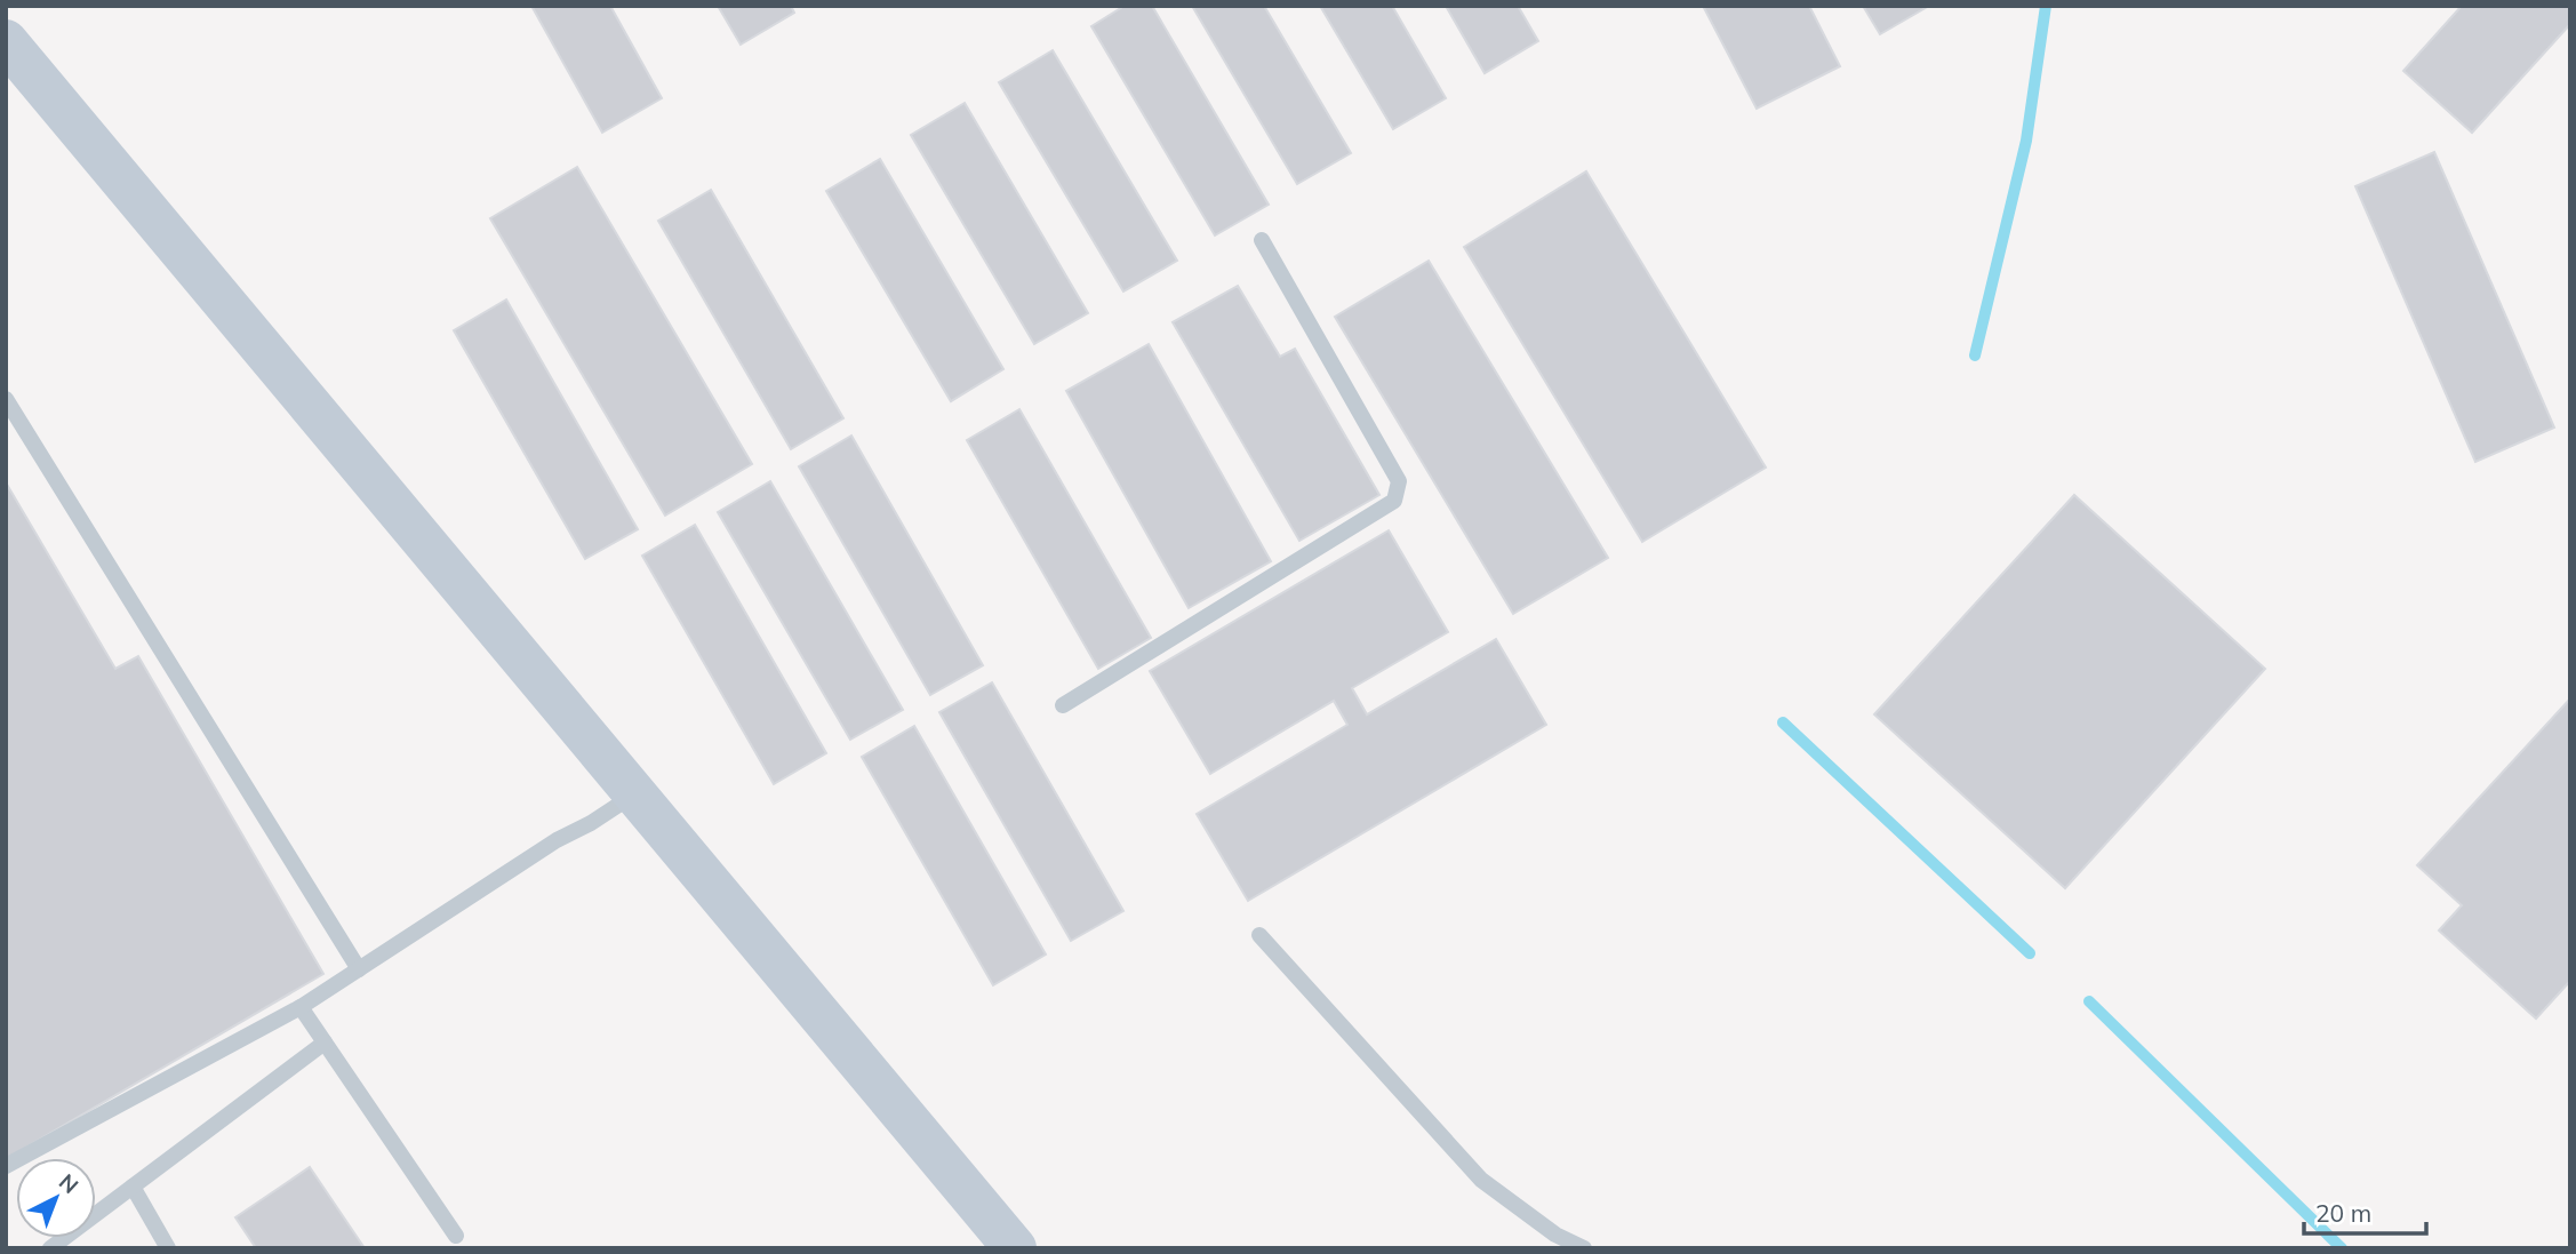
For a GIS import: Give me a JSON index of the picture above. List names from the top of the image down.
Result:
{
  "scale_bar": "20 m",
  "north": "top right"
}
